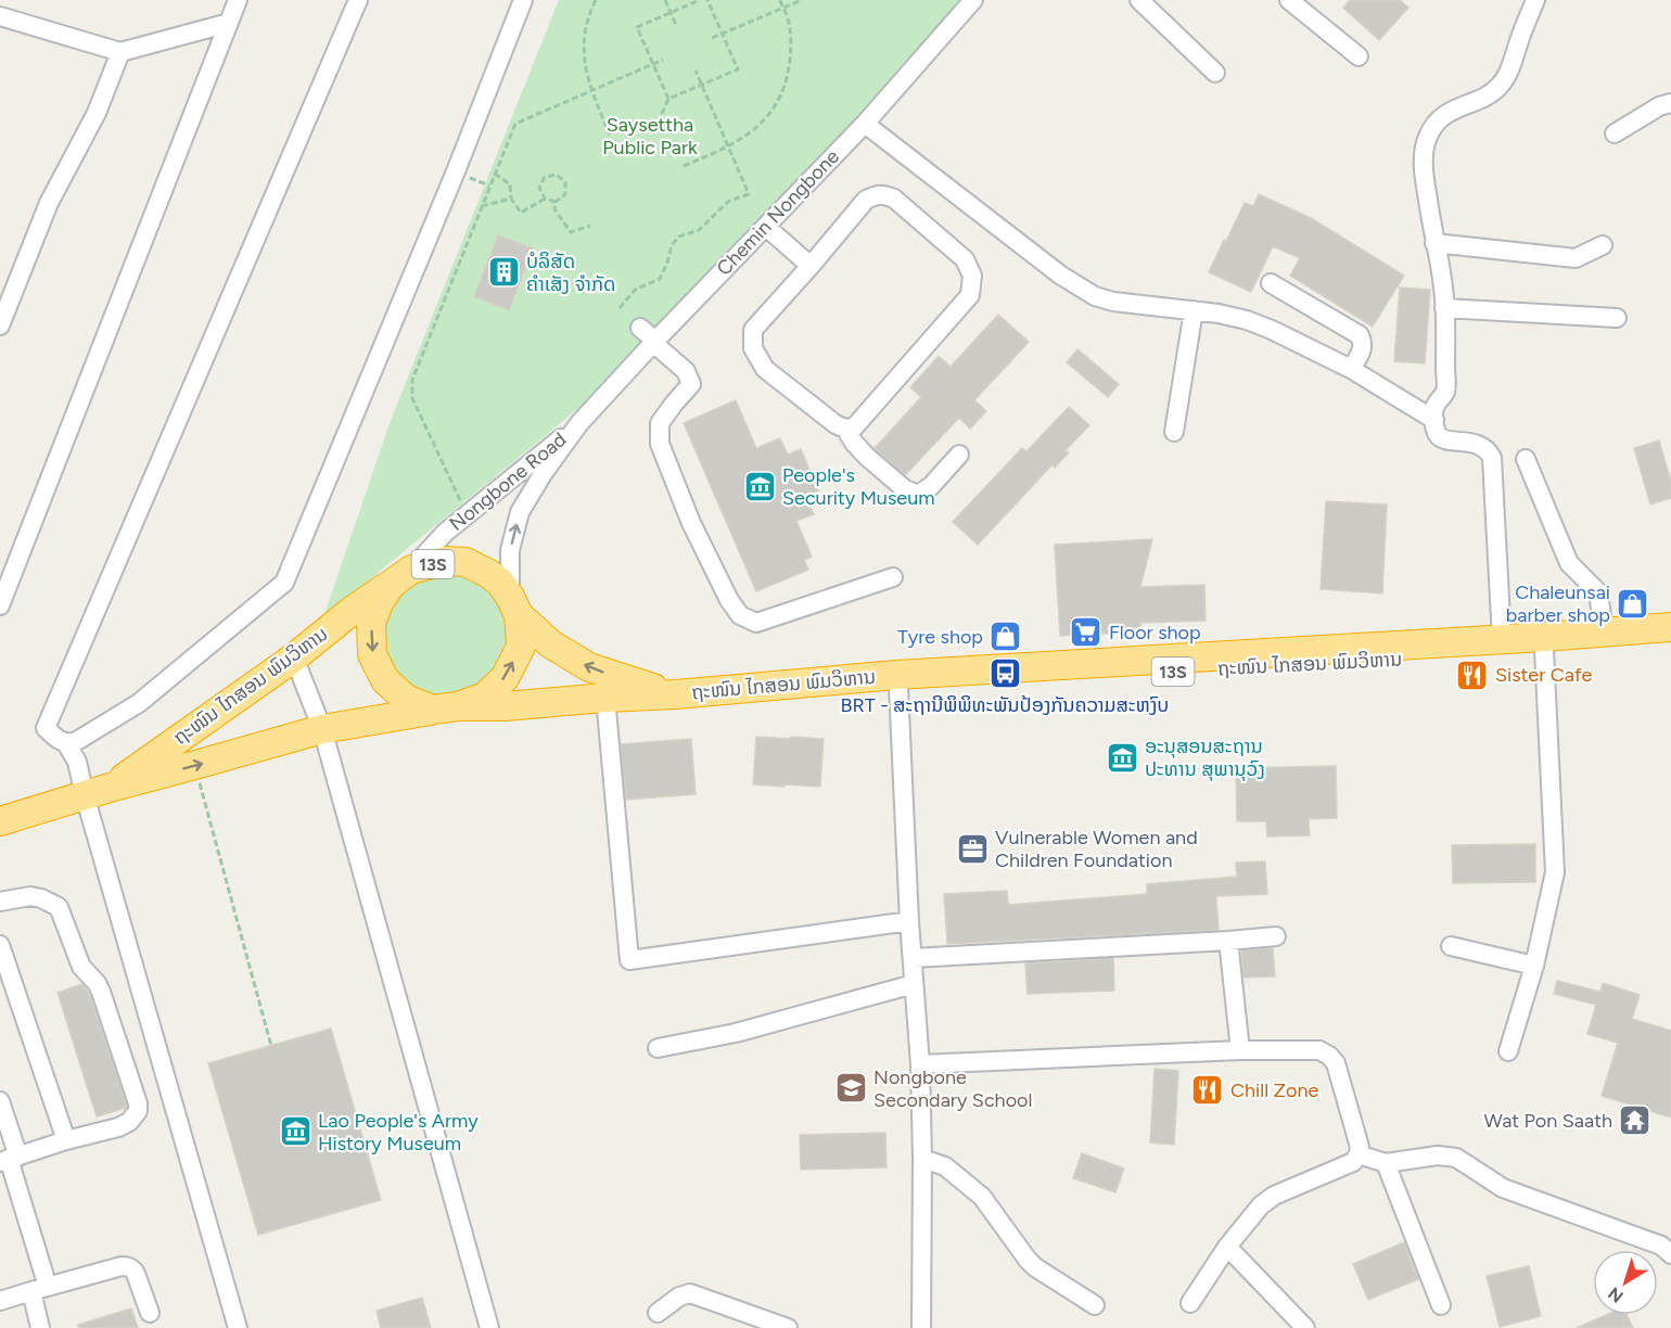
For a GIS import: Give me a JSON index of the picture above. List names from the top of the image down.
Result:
{
  "streets": {
    "highway": ["13S", "ຖະໜົນ ໄກສອນ ພົມວິຫານ"],
    "street": ["Chemin Nongbone", "Nongbone Road"]
  },
  "crossings": [
    ["Chemin Nongbone", "Nongbone Road"],
    ["Nongbone Road", "13S"],
    ["Nongbone Road", "ຖະໜົນ ໄກສອນ ພົມວິຫານ"],
    ["13S", "ຖະໜົນ ໄກສອນ ພົມວິຫານ"]
  ],
  "parks": ["Saysettha Public Park"],
  "places": {
    "building": ["ບໍລິສັດ ຄຳເສັງ ຈຳກັດ"],
    "museum": ["People's Security Museum", "ອະນຸສອນສະຖານ ປະທານ ສຸພານຸວົງ", "Lao People's Army History Museum"],
    "shop": ["Chaleunsai barber shop", "Tyre shop"],
    "supermarket": ["Floor shop"],
    "bus stop": ["BRT - ສະຖານີພິພິທະພັນປ້ອງກັນຄວາມສະຫງົບ"],
    "restaurant": ["Sister Cafe", "Chill Zone"],
    "office": ["Vulnerable Women and Children Foundation"],
    "school or university": ["Nongbone Secondary School"],
    "temple": ["Wat Pon Saath"]
  },
  "north": "bottom left"
}
